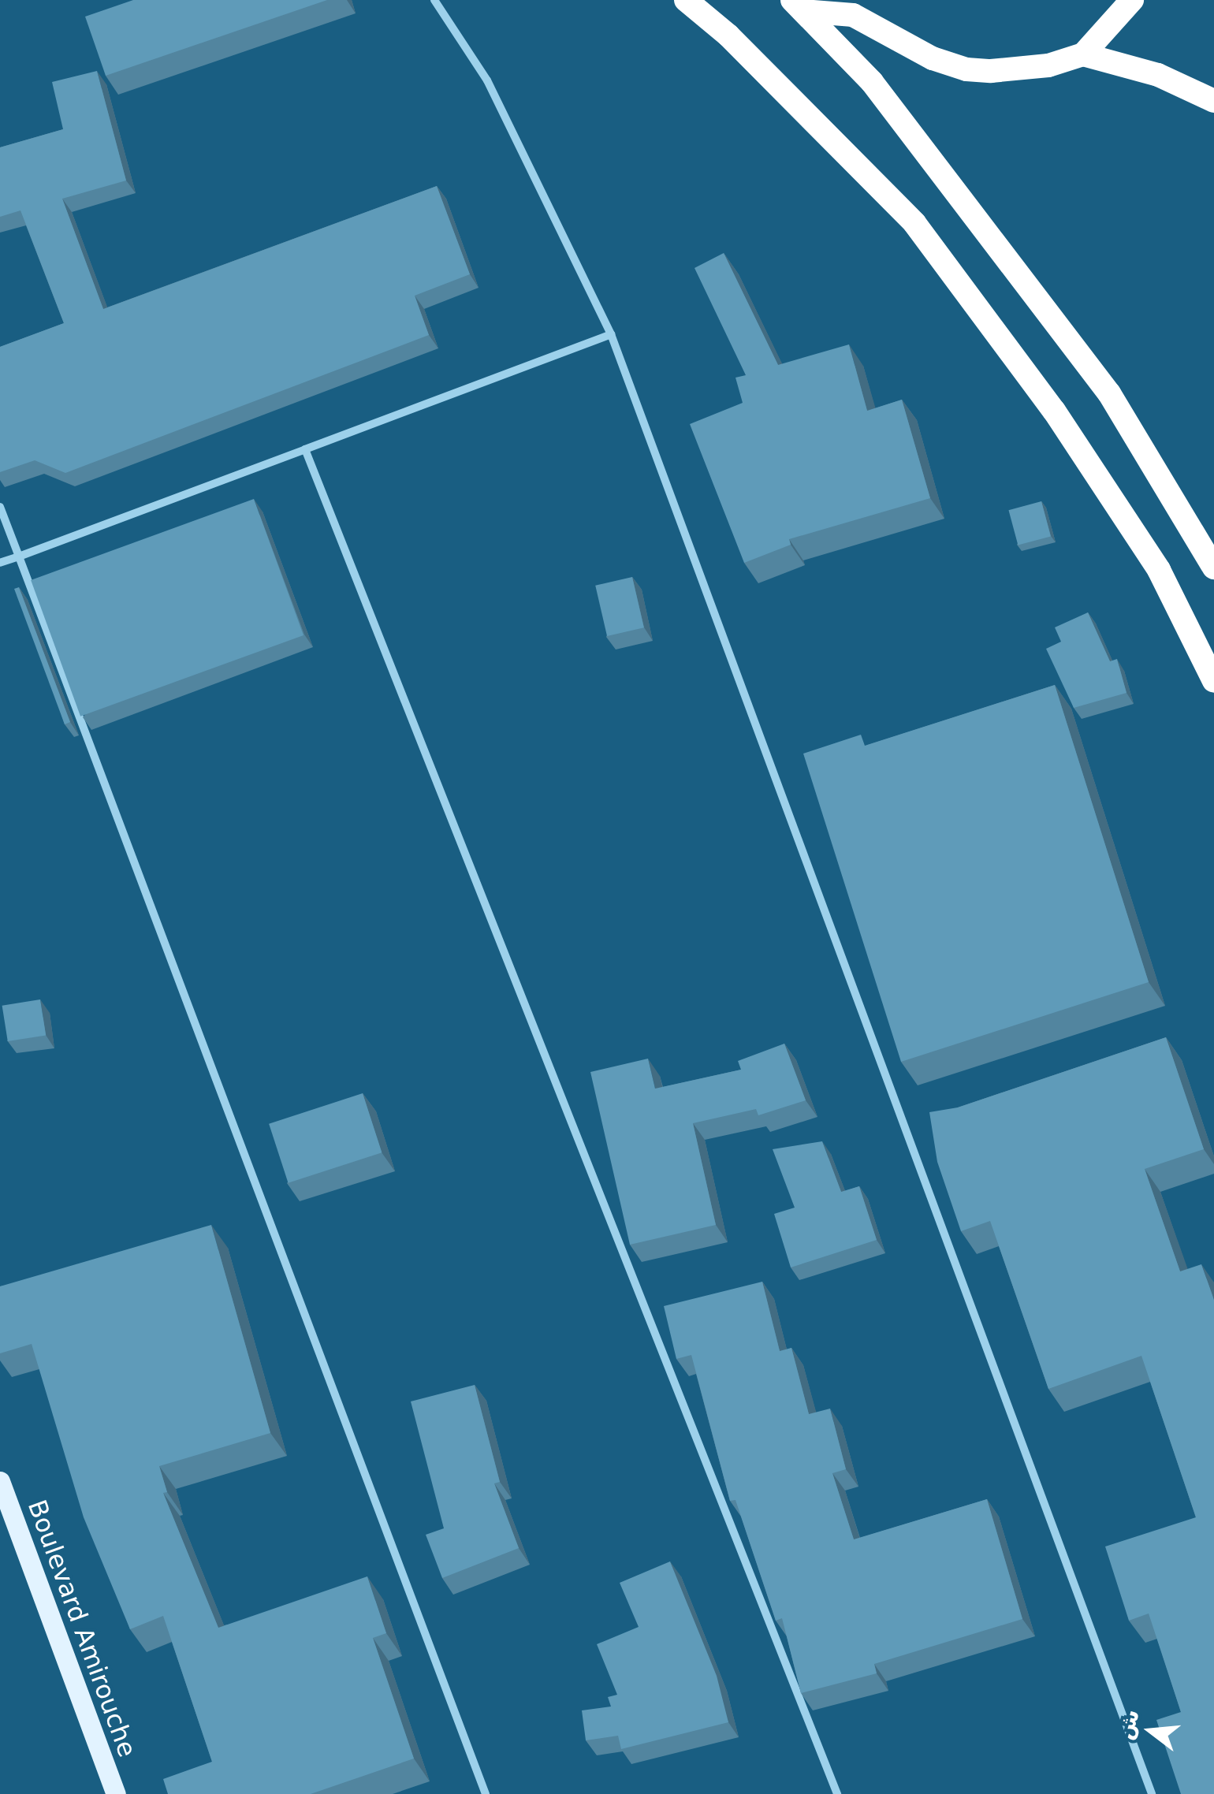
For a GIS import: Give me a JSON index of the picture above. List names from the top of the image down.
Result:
{
  "streets": {
    "main road": ["Boulevard Amirouche"]
  },
  "north": "left"
}
